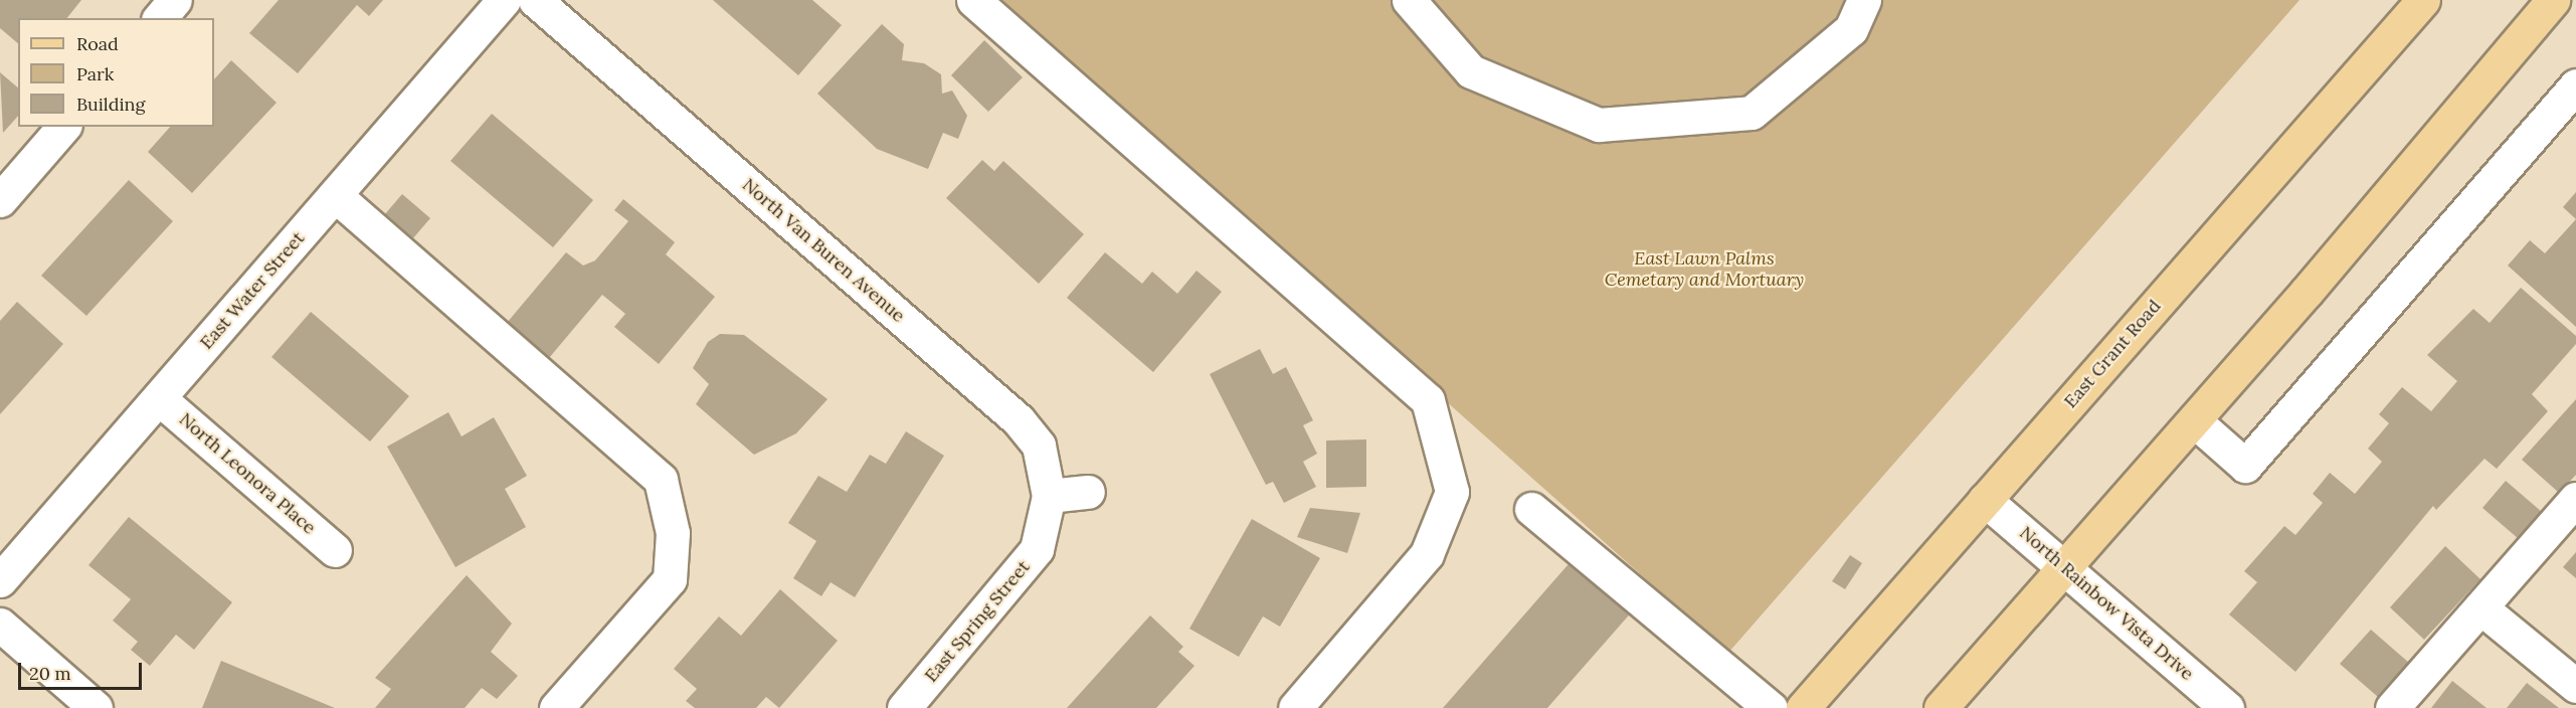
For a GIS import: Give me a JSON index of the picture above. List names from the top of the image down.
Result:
{
  "streets": {
    "main road": ["East Grant Road"],
    "street": [
      "North Van Buren Avenue",
      "East Water Street",
      "North Leonora Place",
      "North Rainbow Vista Drive",
      "East Spring Street"
    ]
  },
  "crossings": [
    ["North Van Buren Avenue", "East Spring Street"],
    ["East Water Street", "North Leonora Place"],
    ["East Grant Road", "North Rainbow Vista Drive"]
  ],
  "parks": ["East Lawn Palms Cemetary and Mortuary"],
  "legend": ["Road", "Park", "Building"],
  "scale_bar": "20 m"
}
